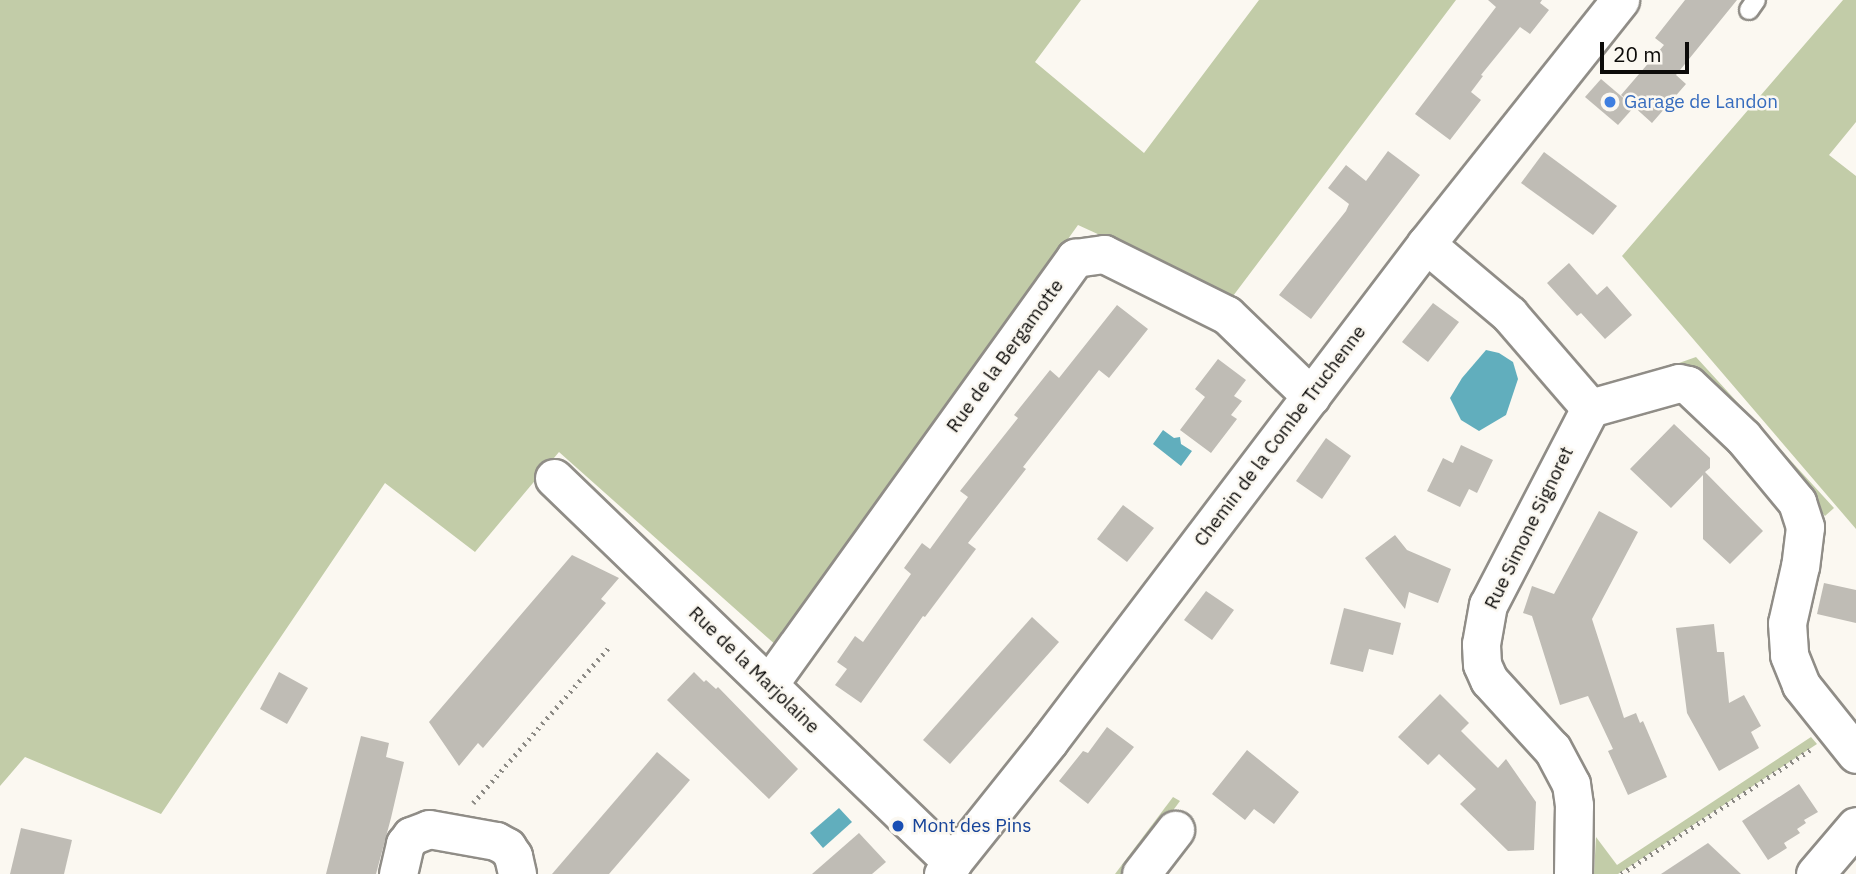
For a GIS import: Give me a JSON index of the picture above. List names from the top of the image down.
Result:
{
  "streets": {
    "street": [
      "Rue de la Bergamotte",
      "Chemin de la Combe Truchenne",
      "Rue Simone Signoret",
      "Rue de la Marjolaine"
    ]
  },
  "crossings": [
    ["Rue de la Bergamotte", "Chemin de la Combe Truchenne"],
    ["Rue de la Bergamotte", "Rue de la Marjolaine"],
    ["Chemin de la Combe Truchenne", "Rue de la Marjolaine"]
  ],
  "places": ["Garage de Landon", "Mont des Pins"],
  "scale_bar": "20 m"
}
